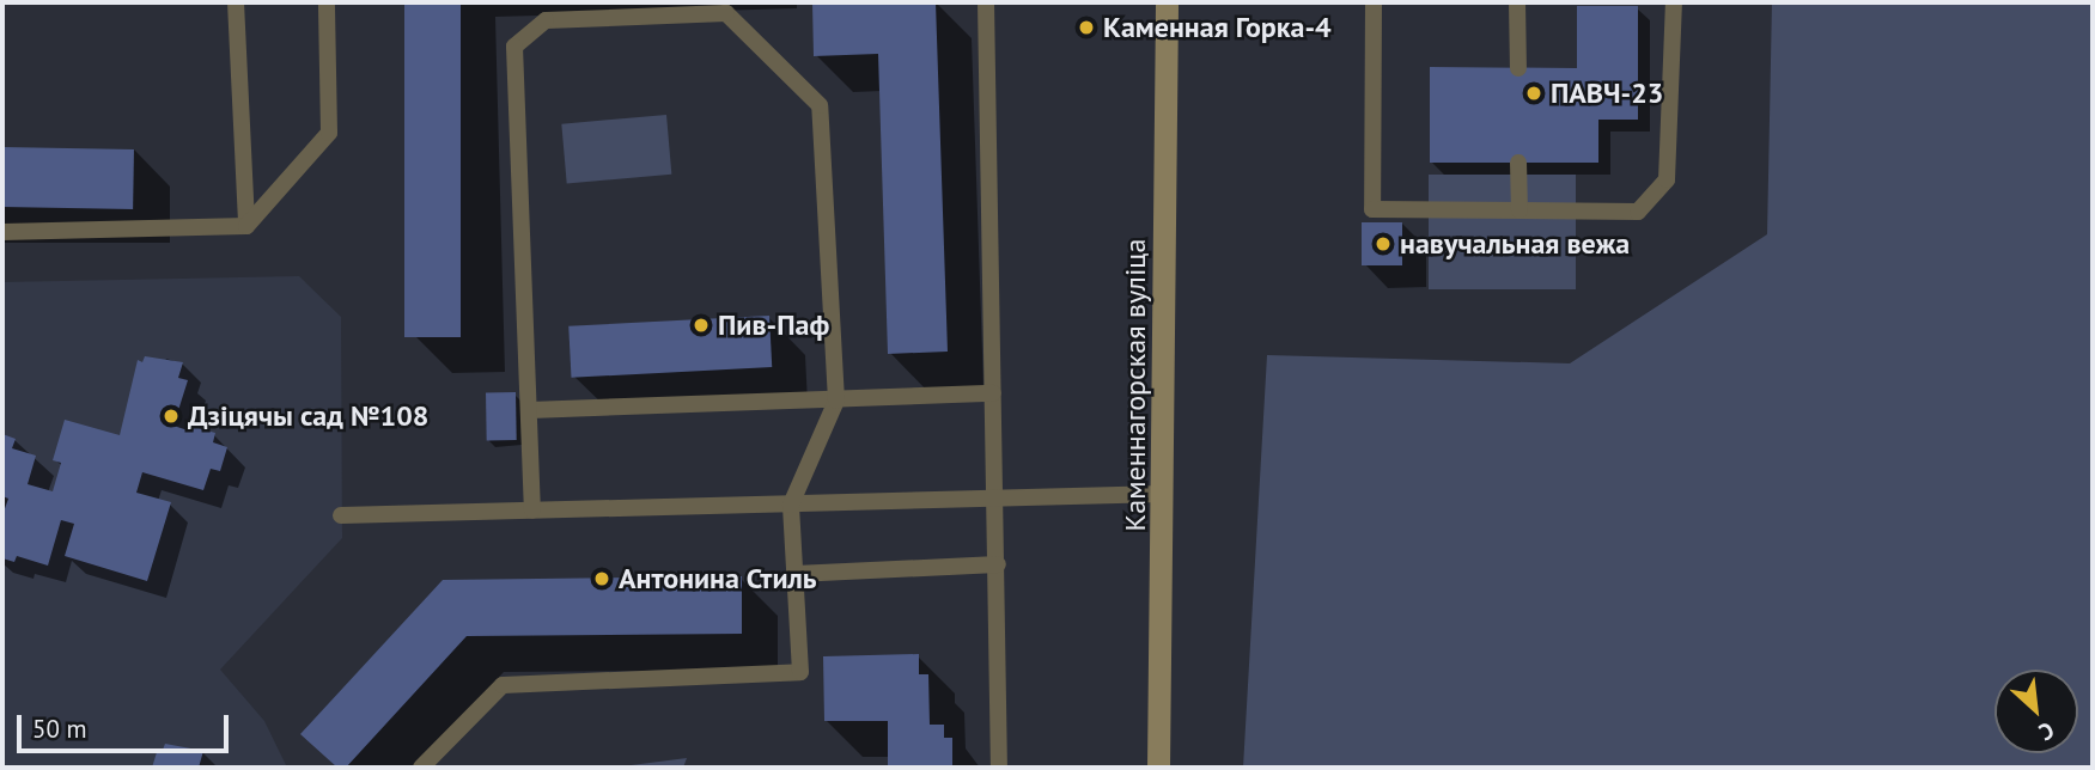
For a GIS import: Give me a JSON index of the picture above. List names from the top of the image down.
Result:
{
  "streets": {
    "main road": ["Каменнагорская вуліца"]
  },
  "places": [
    "Каменная Горка-4",
    "ПАВЧ-23",
    "навучальная вежа",
    "Пив-Паф",
    "Дзіцячы сад №108",
    "Антонина Стиль"
  ],
  "scale_bar": "50 m",
  "north": "bottom right"
}
